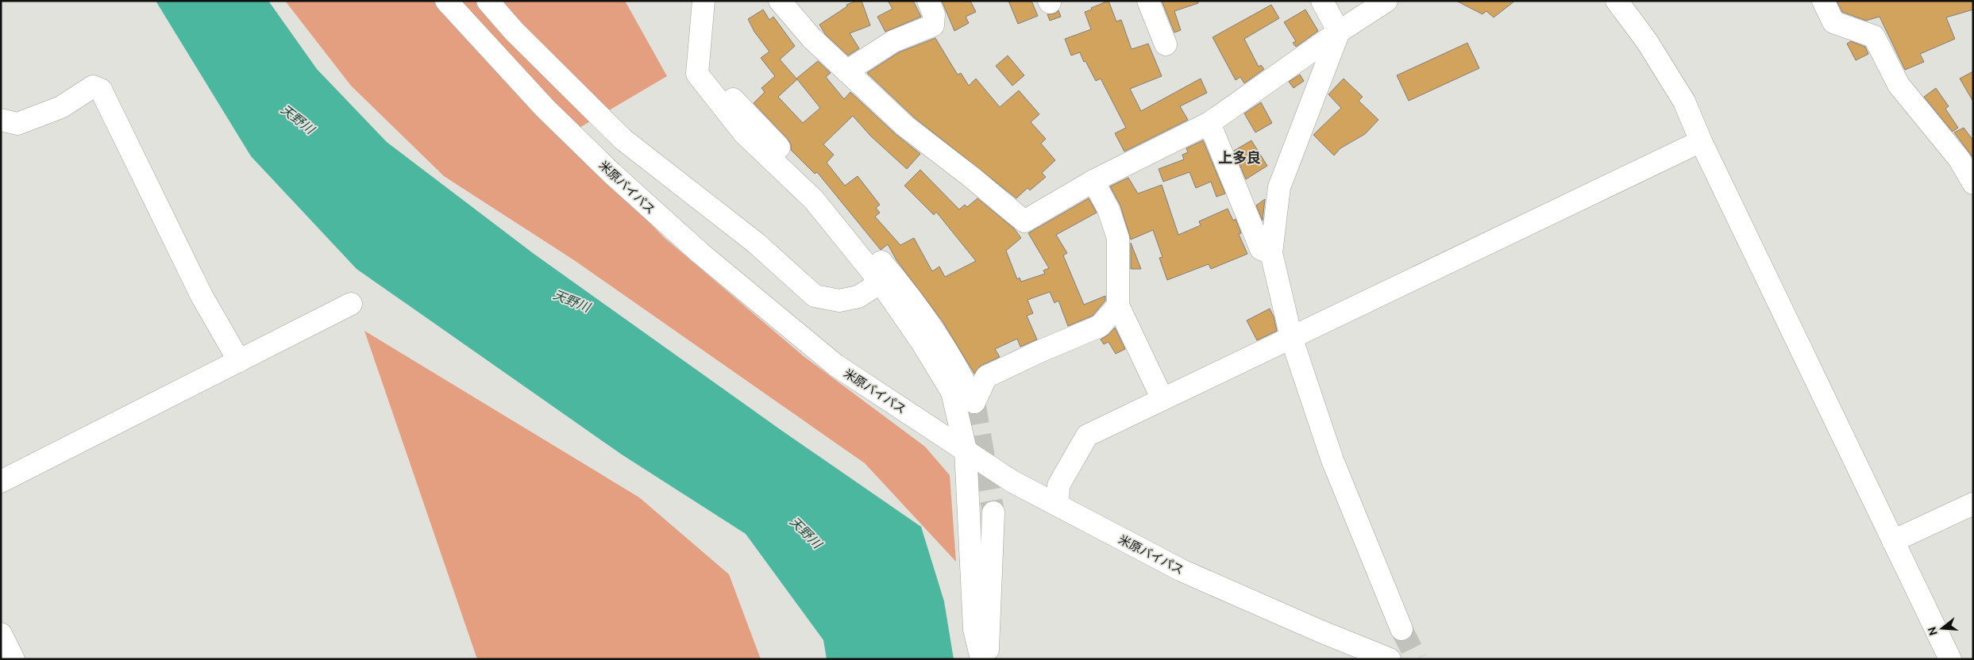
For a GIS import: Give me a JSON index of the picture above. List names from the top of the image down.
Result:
{
  "streets": {
    "main road": ["米原バイパス"]
  },
  "districts": ["上多良"],
  "water": ["天野川"],
  "north": "left"
}
